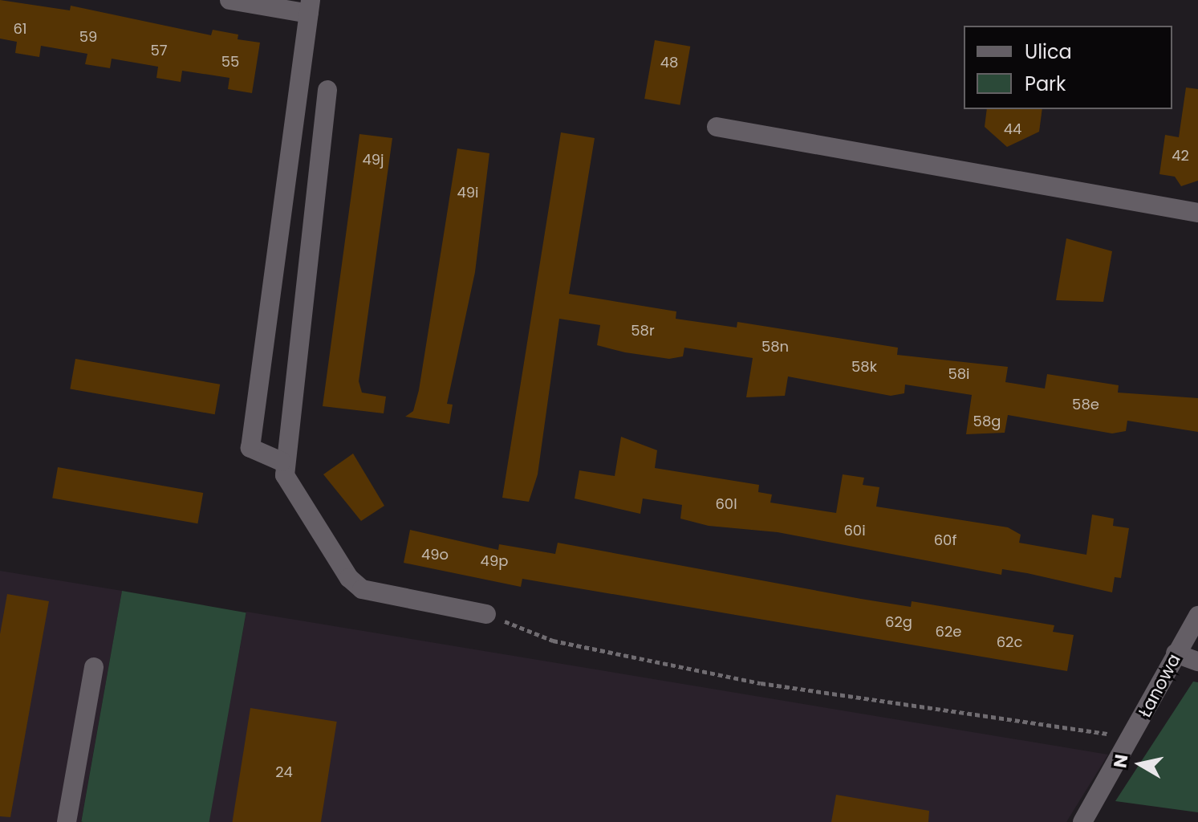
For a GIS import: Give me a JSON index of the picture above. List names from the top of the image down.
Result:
{
  "streets": {
    "street": ["Łanowa"]
  },
  "house_numbers": [
    "61",
    "59",
    "57",
    "55",
    "48",
    "44",
    "42",
    "49j",
    "49i",
    "58r",
    "58n",
    "58k",
    "58i",
    "58e",
    "58g",
    "60l",
    "60i",
    "60f",
    "49o",
    "49p",
    "62g",
    "62e",
    "62c",
    "24"
  ],
  "legend": ["Ulica", "Park"],
  "north": "left"
}
